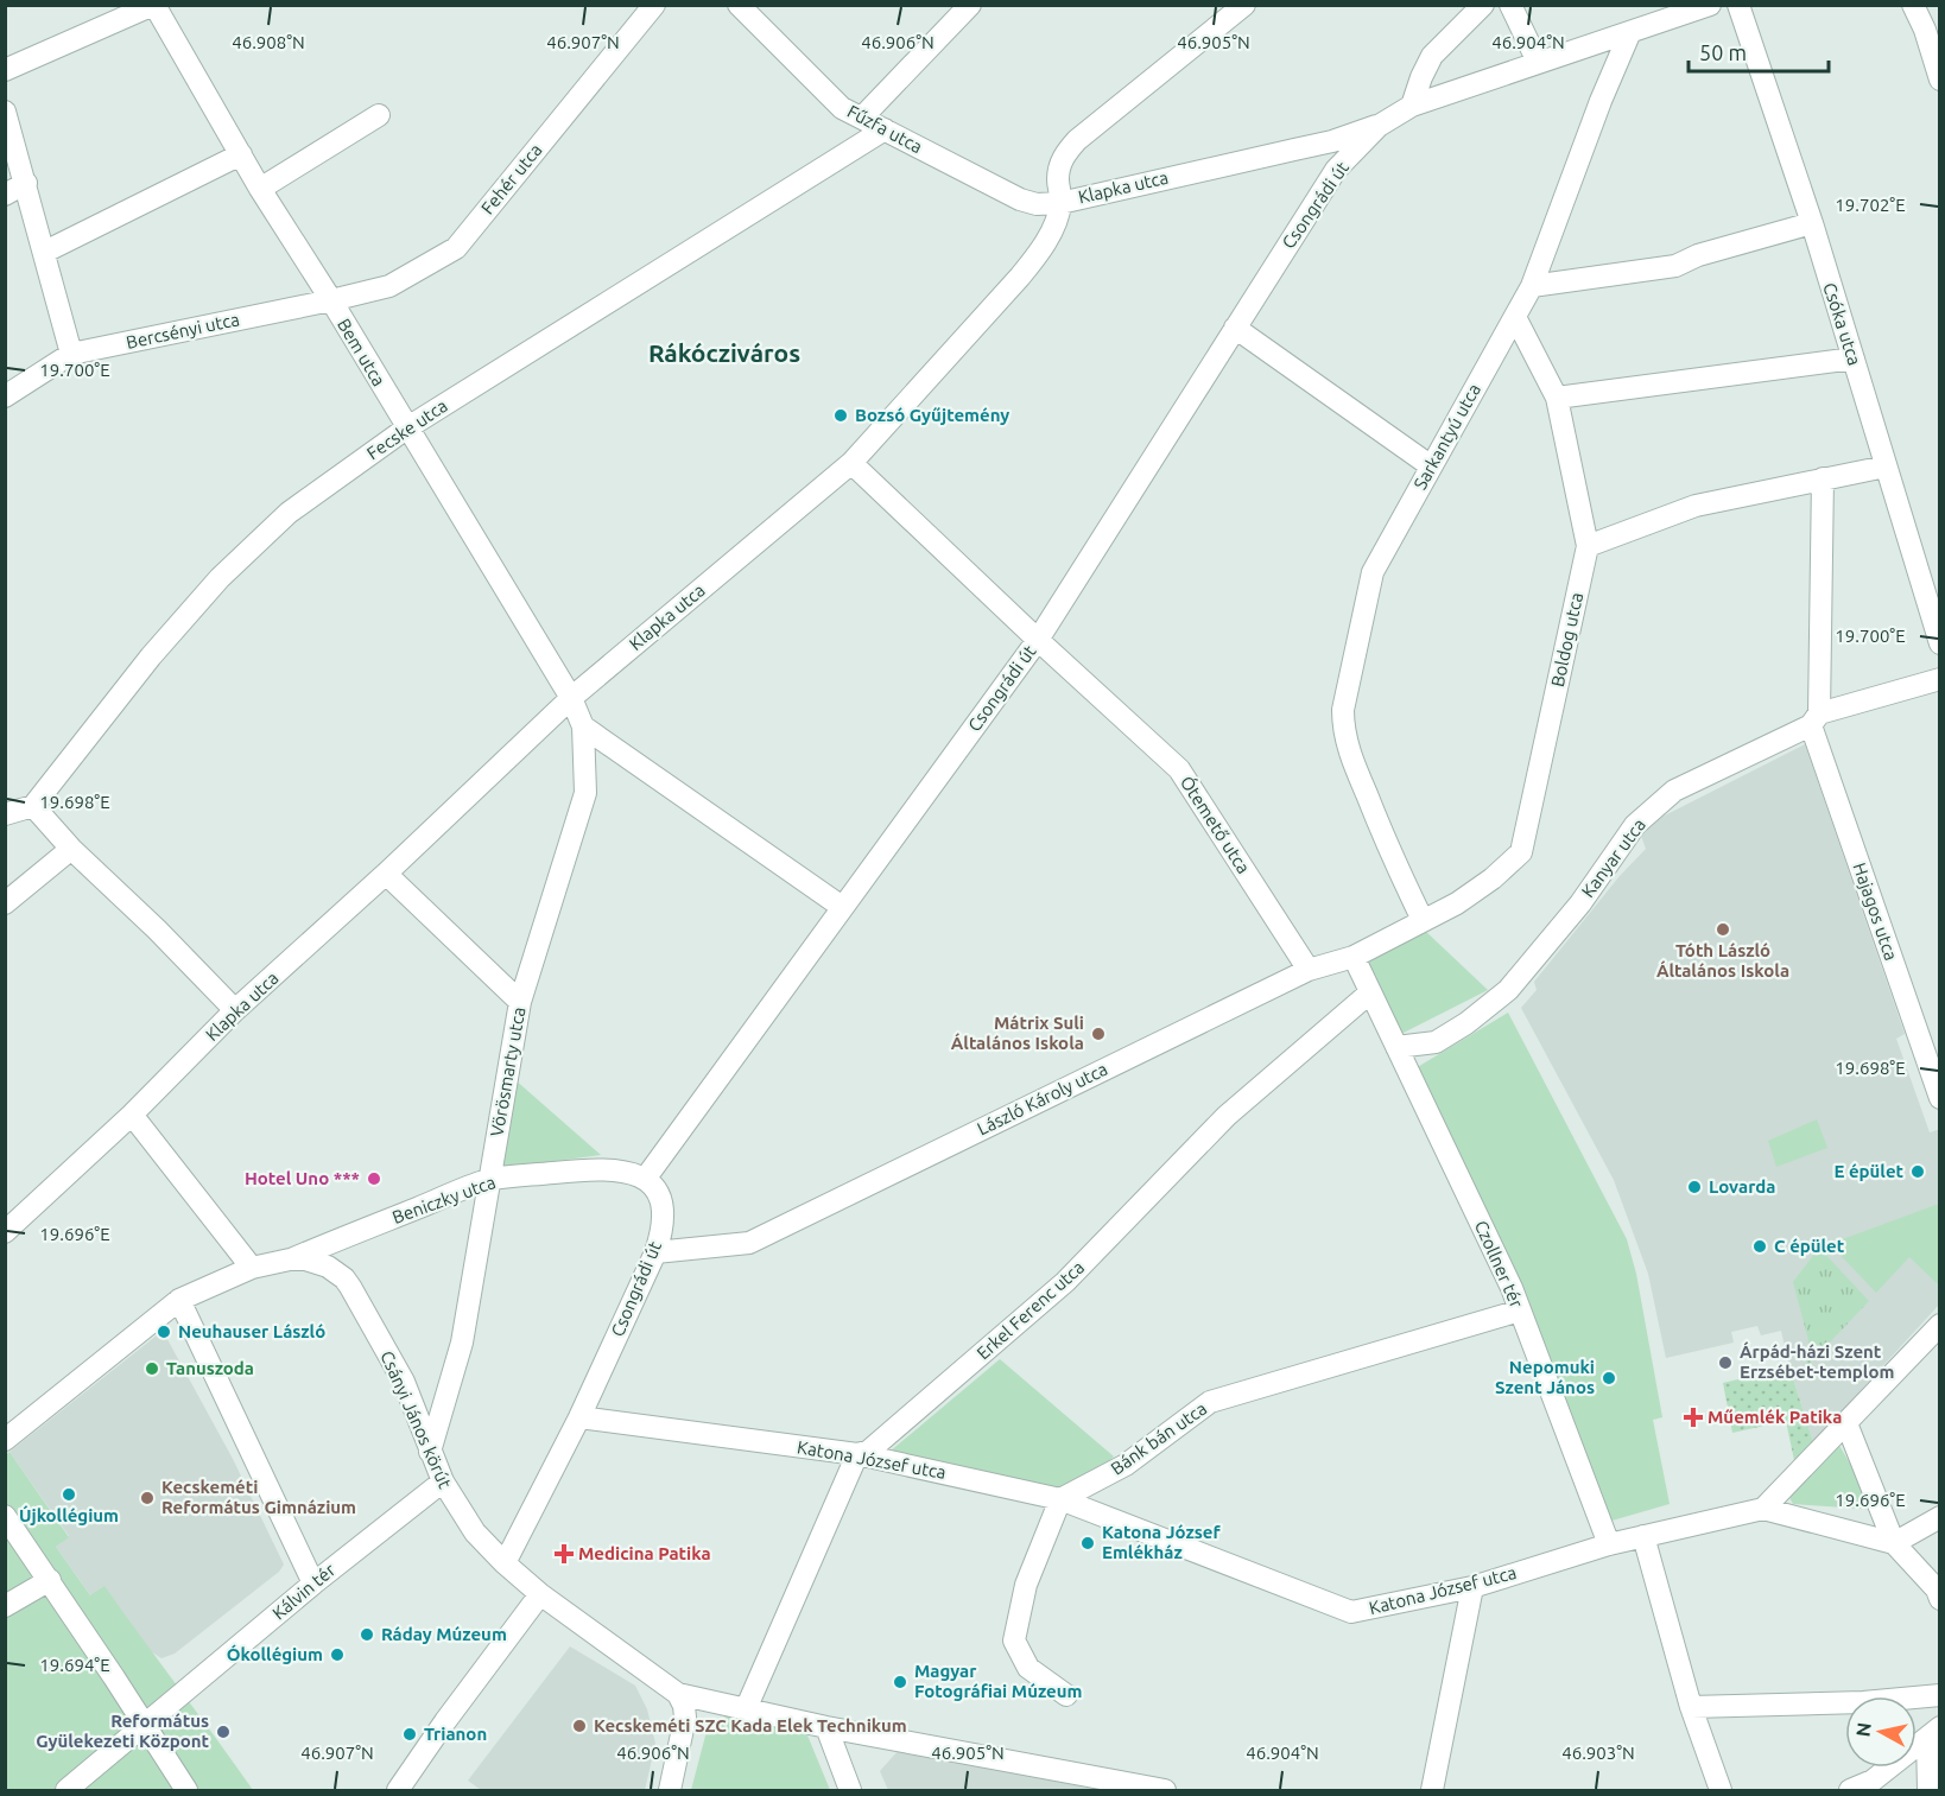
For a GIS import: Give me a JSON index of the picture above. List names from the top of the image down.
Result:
{
  "streets": {
    "street": [
      "Fűzfa utca",
      "Fehér utca",
      "Klapka utca",
      "Csongrádi út",
      "Csóka utca",
      "Bercsényi utca",
      "Bem utca",
      "Fecske utca",
      "Sarkantyú utca",
      "Boldog utca",
      "Ótemető utca",
      "Kanyar utca",
      "Hajagos utca",
      "Vörösmarty utca",
      "László Károly utca",
      "Beniczky utca",
      "Czollner tér",
      "Erkel Ferenc utca",
      "Csányi János körút",
      "Bánk bán utca",
      "Katona József utca",
      "Kálvin tér"
    ]
  },
  "crossings": [
    ["Fűzfa utca", "Klapka utca"],
    ["Fűzfa utca", "Fecske utca"],
    ["Fehér utca", "Bercsényi utca"],
    ["Fehér utca", "Bem utca"],
    ["Klapka utca", "Csongrádi út"],
    ["Klapka utca", "Bem utca"],
    ["Klapka utca", "Ótemető utca"],
    ["Klapka utca", "Vörösmarty utca"],
    ["Csongrádi út", "Sarkantyú utca"],
    ["Csongrádi út", "Ótemető utca"],
    ["Csongrádi út", "László Károly utca"],
    ["Csongrádi út", "Beniczky utca"],
    ["Csongrádi út", "Csányi János körút"],
    ["Csongrádi út", "Katona József utca"],
    ["Bercsényi utca", "Bem utca"],
    ["Bem utca", "Fecske utca"],
    ["Bem utca", "Vörösmarty utca"],
    ["Sarkantyú utca", "Boldog utca"],
    ["Sarkantyú utca", "László Károly utca"],
    ["Boldog utca", "László Károly utca"],
    ["Ótemető utca", "László Károly utca"],
    ["Kanyar utca", "Hajagos utca"],
    ["Kanyar utca", "Czollner tér"],
    ["Vörösmarty utca", "Beniczky utca"],
    ["Vörösmarty utca", "Csányi János körút"],
    ["Beniczky utca", "Csányi János körút"],
    ["Czollner tér", "Erkel Ferenc utca"],
    ["Czollner tér", "Bánk bán utca"],
    ["Czollner tér", "Katona József utca"],
    ["Erkel Ferenc utca", "Katona József utca"],
    ["Csányi János körút", "Kálvin tér"],
    ["Bánk bán utca", "Katona József utca"]
  ],
  "districts": ["Rákócziváros"],
  "places": {
    "other": [
      "Bozsó Gyűjtemény",
      "Tóth László Általános Iskola",
      "Mátrix Suli Általános Iskola",
      "E épület",
      "Hotel Uno ***",
      "Lovarda",
      "C épület",
      "Neuhauser László",
      "Árpád-házi Szent Erzsébet-templom",
      "Tanuszoda",
      "Nepomuki Szent János",
      "Újkollégium",
      "Kecskeméti Református Gimnázium",
      "Katona József Emlékház",
      "Ráday Múzeum",
      "Ókollégium",
      "Magyar Fotográfiai Múzeum",
      "Kecskeméti SZC Kada Elek Technikum",
      "Református Gyülekezeti Központ",
      "Trianon"
    ],
    "health": ["Műemlék Patika", "Medicina Patika"]
  },
  "scale_bar": "50 m",
  "north": "left",
  "coordinates": [
    "46.908°N",
    "46.907°N",
    "46.906°N",
    "46.905°N",
    "46.904°N",
    "19.702°E",
    "19.700°E",
    "19.698°E",
    "19.696°E",
    "19.694°E",
    "46.903°N"
  ]
}
